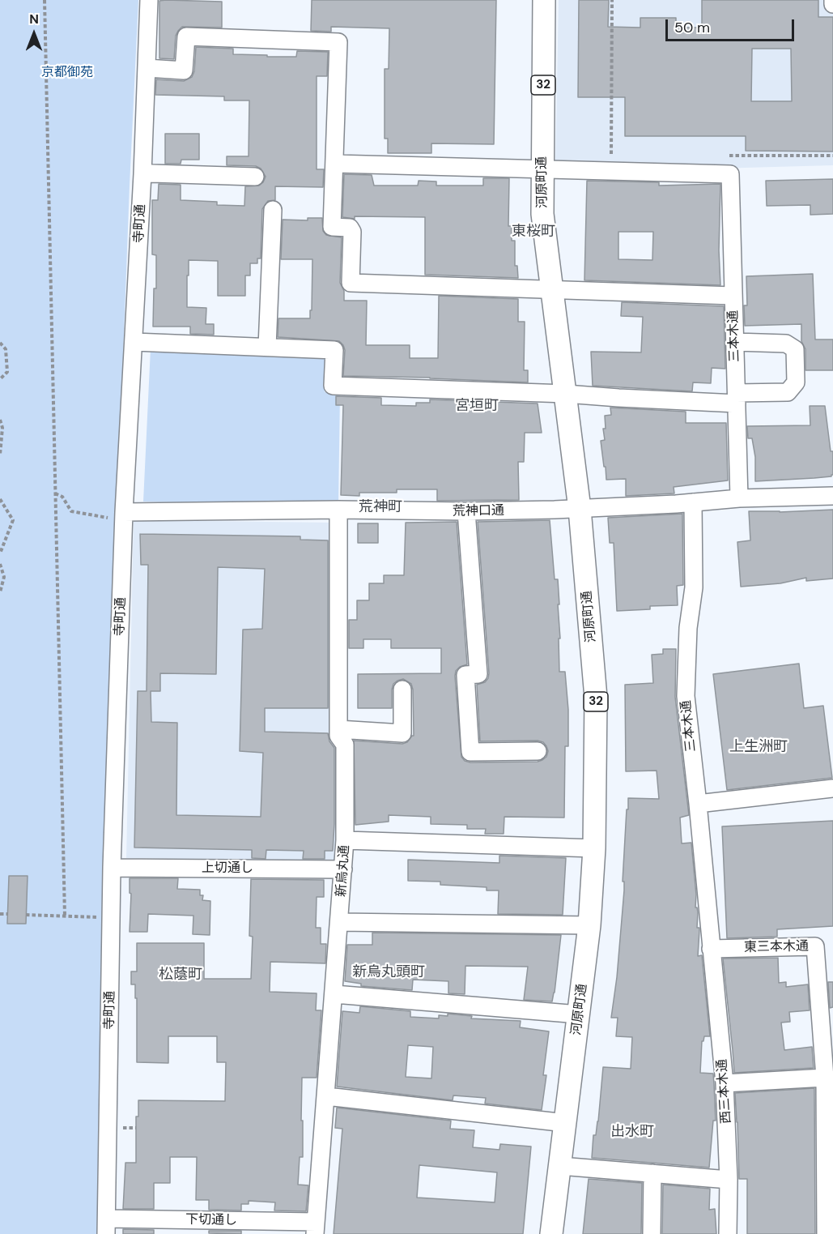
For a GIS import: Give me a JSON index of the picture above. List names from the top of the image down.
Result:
{
  "streets": {
    "main road": ["32", "河原町通"],
    "street": [
      "寺町通",
      "三本木通",
      "荒神口通",
      "上切通し",
      "新烏丸通",
      "東三本木通",
      "西三本木通",
      "下切通し"
    ]
  },
  "crossings": [
    ["河原町通", "三本木通"],
    ["河原町通", "荒神口通"],
    ["寺町通", "荒神口通"],
    ["寺町通", "上切通し"],
    ["寺町通", "下切通し"],
    ["三本木通", "荒神口通"],
    ["三本木通", "東三本木通"],
    ["三本木通", "西三本木通"],
    ["荒神口通", "新烏丸通"],
    ["上切通し", "新烏丸通"],
    ["新烏丸通", "下切通し"],
    ["東三本木通", "西三本木通"]
  ],
  "districts": [
    "東桜町",
    "宮垣町",
    "荒神町",
    "上生洲町",
    "新烏丸頭町",
    "松蔭町",
    "出水町"
  ],
  "parks": ["京都御苑"],
  "scale_bar": "50 m",
  "north": "top"
}
